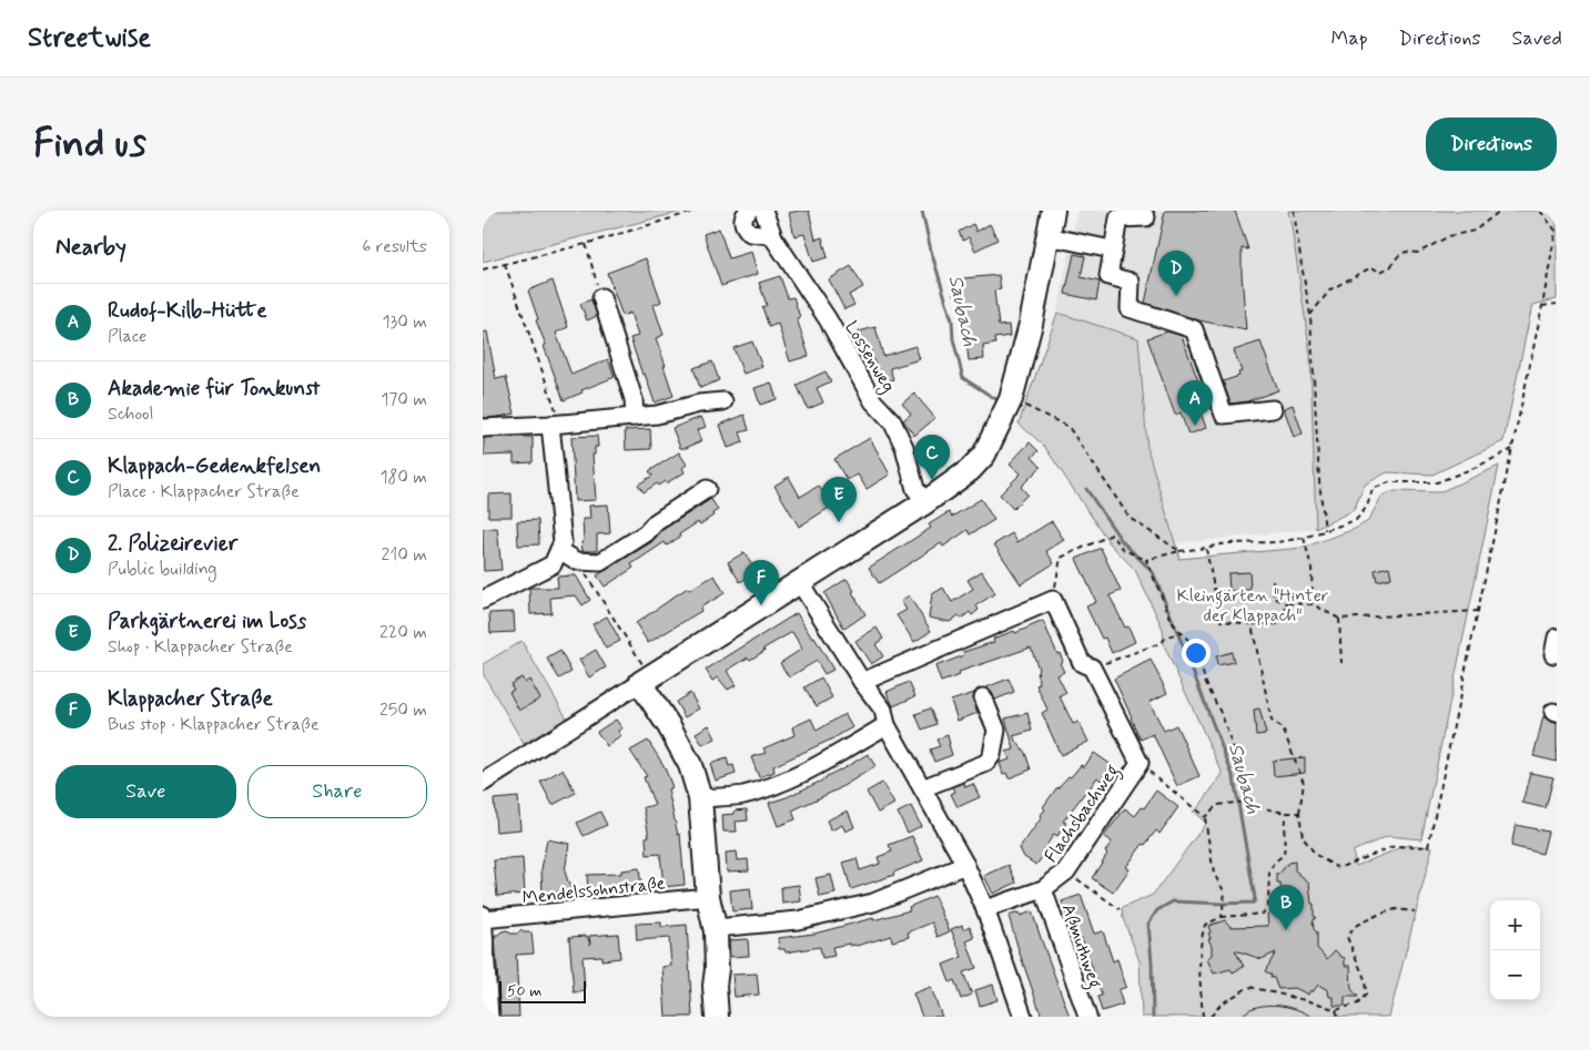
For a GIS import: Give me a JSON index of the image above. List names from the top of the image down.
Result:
{
  "streets": {
    "street": [
      "Lossenweg",
      "Flachsbachweg",
      "Mendelssohnstraße",
      "Aßmuthweg"
    ]
  },
  "crossings": [
    ["Flachsbachweg", "Aßmuthweg"]
  ],
  "water": ["Saubach"],
  "parks": ["Kleingärten \"Hinter der Klappach\""],
  "scale_bar": "50 m",
  "page": {
    "header": "Streetwise",
    "nav": ["Map", "Directions", "Saved"],
    "buttons": [
      "Directions",
      ["Save", "Share"]
    ],
    "title": "Find us",
    "heading": ["Nearby", "6 results"],
    "pins": [
      "D",
      "A",
      "C",
      "E",
      "F",
      "B"
    ],
    "list": [
      {
        "mark": "A",
        "name": "Rudof-Kilb-Hütte",
        "note": "Place",
        "value": "130 m"
      },
      {
        "mark": "B",
        "name": "Akademie für Tonkunst",
        "note": "School",
        "value": "170 m"
      },
      {
        "mark": "C",
        "name": "Klappach-Gedenkfelsen",
        "note": "Place · Klappacher Straße",
        "value": "180 m"
      },
      {
        "mark": "D",
        "name": "2. Polizeirevier",
        "note": "Public building",
        "value": "210 m"
      },
      {
        "mark": "E",
        "name": "Parkgärtnerei im Loss",
        "note": "Shop · Klappacher Straße",
        "value": "220 m"
      },
      {
        "mark": "F",
        "name": "Klappacher Straße",
        "note": "Bus stop · Klappacher Straße",
        "value": "250 m"
      }
    ],
    "map_buttons": ["+", "−"],
    "scale": "50 m"
  }
}
